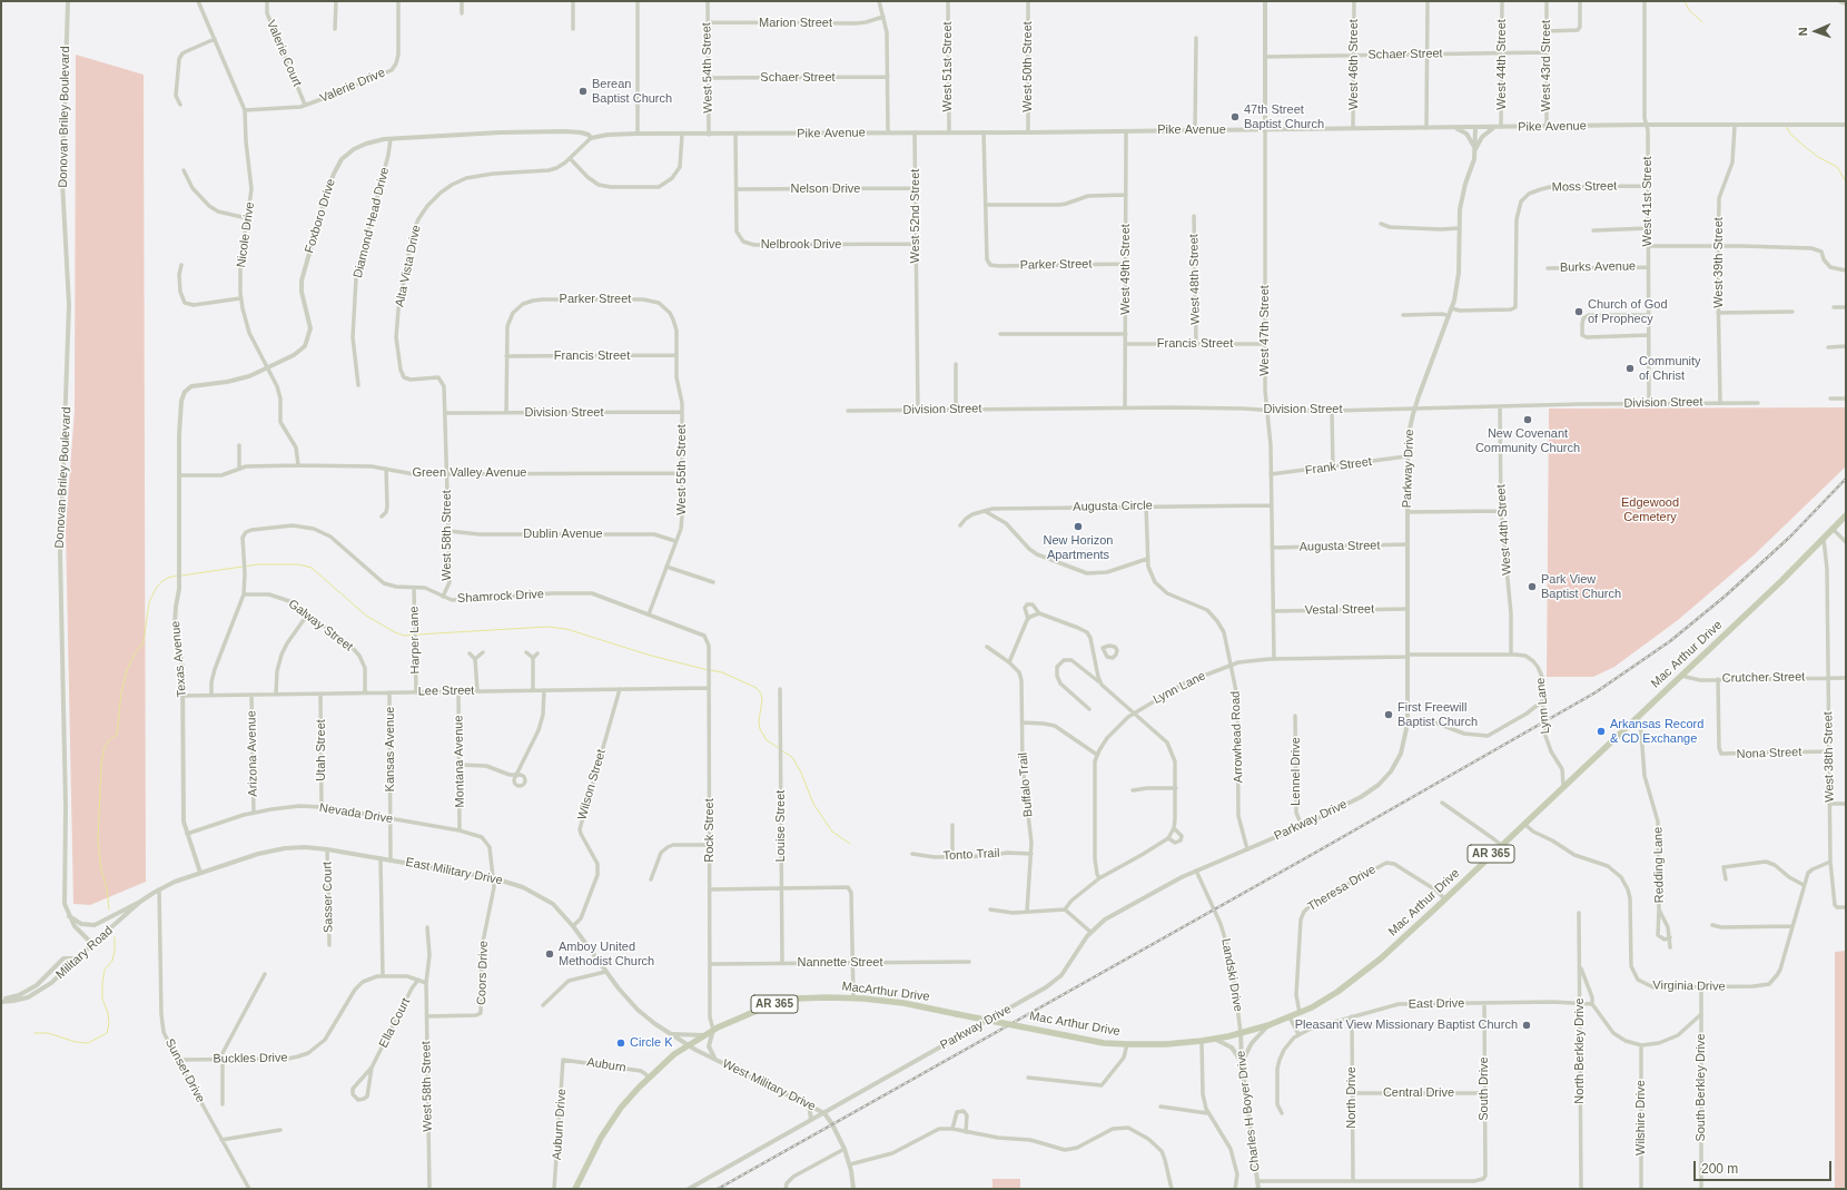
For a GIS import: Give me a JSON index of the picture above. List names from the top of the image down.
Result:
{
  "streets": {
    "main road": ["Mac Arthur Drive", "AR 365", "MacArthur Drive"],
    "street": [
      "Marion Street",
      "Valerie Court",
      "Schaer Street",
      "West 46th Street",
      "West 44th Street",
      "West 43rd Street",
      "West 51st Street",
      "West 50th Street",
      "West 54th Street",
      "Valerie Drive",
      "Donovan Briley Boulevard",
      "Pike Avenue",
      "Moss Street",
      "Nelson Drive",
      "West 41st Street",
      "Foxboro Drive",
      "West 52nd Street",
      "Diamond Head Drive",
      "Nicole Drive",
      "Nelbrook Drive",
      "West 39th Street",
      "Parker Street",
      "Alta Vista Drive",
      "Burks Avenue",
      "West 49th Street",
      "West 48th Street",
      "West 47th Street",
      "Francis Street",
      "Division Street",
      "Frank Street",
      "Parkway Drive",
      "West 55th Street",
      "Green Valley Avenue",
      "Augusta Circle",
      "Dublin Avenue",
      "West 58th Street",
      "Augusta Street",
      "Shamrock Drive",
      "Vestal Street",
      "Galway Street",
      "Harper Lane",
      "Texas Avenue",
      "Crutcher Street",
      "Lynn Lane",
      "Lee Street",
      "Arrowhead Road",
      "Kansas Avenue",
      "Utah Street",
      "Arizona Avenue",
      "Nona Street",
      "West 38th Street",
      "Montana Avenue",
      "Lennel Drive",
      "Wilson Street",
      "Buffalo Trail",
      "Nevada Drive",
      "Louise Street",
      "Rock Street",
      "Tonto Trail",
      "Redding Lane",
      "East Military Drive",
      "Theresa Drive",
      "Sasser Court",
      "Military Road",
      "Nannette Street",
      "Coors Drive",
      "Landski Drive",
      "Virginia Drive",
      "East Drive",
      "Ella Court",
      "North Berkley Drive",
      "Buckles Drive",
      "Auburn",
      "Sunset Drive",
      "West Military Drive",
      "South Berkley Drive",
      "South Drive",
      "Central Drive",
      "North Drive",
      "Charles H Boyer Drive",
      "Wilshire Drive",
      "Auburn Drive"
    ]
  },
  "crossings": [
    ["Marion Street", "West 54th Street"],
    ["Valerie Court", "Valerie Drive"],
    ["Schaer Street", "West 46th Street"],
    ["Schaer Street", "West 44th Street"],
    ["Schaer Street", "West 43rd Street"],
    ["Schaer Street", "West 54th Street"],
    ["Schaer Street", "West 47th Street"],
    ["West 46th Street", "Pike Avenue"],
    ["West 44th Street", "Pike Avenue"],
    ["West 44th Street", "Division Street"],
    ["West 44th Street", "Lynn Lane"],
    ["West 43rd Street", "Pike Avenue"],
    ["West 51st Street", "Pike Avenue"],
    ["West 50th Street", "Pike Avenue"],
    ["West 54th Street", "Pike Avenue"],
    ["Valerie Drive", "Nicole Drive"],
    ["Donovan Briley Boulevard", "Military Road"],
    ["Pike Avenue", "West 41st Street"],
    ["Pike Avenue", "Foxboro Drive"],
    ["Pike Avenue", "West 52nd Street"],
    ["Pike Avenue", "Nelbrook Drive"],
    ["Pike Avenue", "West 39th Street"],
    ["Pike Avenue", "Alta Vista Drive"],
    ["Pike Avenue", "West 49th Street"],
    ["Pike Avenue", "West 47th Street"],
    ["Pike Avenue", "Parkway Drive"],
    ["Moss Street", "West 41st Street"],
    ["Moss Street", "Parkway Drive"],
    ["Nelson Drive", "West 52nd Street"],
    ["Nelson Drive", "Nelbrook Drive"],
    ["West 41st Street", "Burks Avenue"],
    ["West 41st Street", "Division Street"],
    ["Foxboro Drive", "Diamond Head Drive"],
    ["Foxboro Drive", "Nicole Drive"],
    ["Foxboro Drive", "Alta Vista Drive"],
    ["Foxboro Drive", "Texas Avenue"],
    ["West 52nd Street", "Nelbrook Drive"],
    ["West 52nd Street", "Division Street"],
    ["Nicole Drive", "Green Valley Avenue"],
    ["West 39th Street", "Burks Avenue"],
    ["West 39th Street", "Division Street"],
    ["Parker Street", "West 49th Street"],
    ["Parker Street", "Francis Street"],
    ["Parker Street", "West 55th Street"],
    ["Alta Vista Drive", "West 58th Street"],
    ["West 49th Street", "Francis Street"],
    ["West 49th Street", "Division Street"],
    ["West 48th Street", "Francis Street"],
    ["West 47th Street", "Francis Street"],
    ["West 47th Street", "Division Street"],
    ["West 47th Street", "Frank Street"],
    ["West 47th Street", "Augusta Circle"],
    ["West 47th Street", "Augusta Street"],
    ["West 47th Street", "Vestal Street"],
    ["West 47th Street", "Lynn Lane"],
    ["Francis Street", "West 55th Street"],
    ["Division Street", "Parkway Drive"],
    ["Division Street", "West 55th Street"],
    ["Division Street", "West 58th Street"],
    ["Frank Street", "Parkway Drive"],
    ["Parkway Drive", "Augusta Street"],
    ["Parkway Drive", "Vestal Street"],
    ["Parkway Drive", "Lynn Lane"],
    ["Parkway Drive", "Arrowhead Road"],
    ["Parkway Drive", "Lennel Drive"],
    ["Parkway Drive", "Landski Drive"],
    ["Parkway Drive", "West Military Drive"],
    ["West 55th Street", "Green Valley Avenue"],
    ["West 55th Street", "Dublin Avenue"],
    ["West 55th Street", "Shamrock Drive"],
    ["Green Valley Avenue", "West 58th Street"],
    ["Green Valley Avenue", "Texas Avenue"],
    ["Augusta Circle", "Arrowhead Road"],
    ["Dublin Avenue", "West 58th Street"],
    ["West 58th Street", "Shamrock Drive"],
    ["West 58th Street", "Coors Drive"],
    ["Shamrock Drive", "Galway Street"],
    ["Shamrock Drive", "Harper Lane"],
    ["Shamrock Drive", "Lee Street"],
    ["Shamrock Drive", "Rock Street"],
    ["Galway Street", "Lee Street"],
    ["Harper Lane", "Lee Street"],
    ["Mac Arthur Drive", "Crutcher Street"],
    ["Mac Arthur Drive", "Lynn Lane"],
    ["Mac Arthur Drive", "West 38th Street"],
    ["Mac Arthur Drive", "Redding Lane"],
    ["Mac Arthur Drive", "Theresa Drive"],
    ["Mac Arthur Drive", "Landski Drive"],
    ["Mac Arthur Drive", "Virginia Drive"],
    ["Mac Arthur Drive", "MacArthur Drive"],
    ["Mac Arthur Drive", "Charles H Boyer Drive"],
    ["Texas Avenue", "Lee Street"],
    ["Texas Avenue", "Nevada Drive"],
    ["Texas Avenue", "East Military Drive"],
    ["Crutcher Street", "Nona Street"],
    ["Crutcher Street", "West 38th Street"],
    ["Lynn Lane", "Arrowhead Road"],
    ["Lee Street", "Kansas Avenue"],
    ["Lee Street", "Utah Street"],
    ["Lee Street", "Arizona Avenue"],
    ["Lee Street", "Montana Avenue"],
    ["Lee Street", "Wilson Street"],
    ["Lee Street", "Rock Street"],
    ["Kansas Avenue", "Nevada Drive"],
    ["Kansas Avenue", "East Military Drive"],
    ["Utah Street", "Nevada Drive"],
    ["Arizona Avenue", "Nevada Drive"],
    ["Nona Street", "West 38th Street"],
    ["Montana Avenue", "Nevada Drive"],
    ["Wilson Street", "East Military Drive"],
    ["Buffalo Trail", "Tonto Trail"],
    ["Nevada Drive", "East Military Drive"],
    ["Nevada Drive", "Coors Drive"],
    ["Louise Street", "Nannette Street"],
    ["Rock Street", "Nannette Street"],
    ["Rock Street", "MacArthur Drive"],
    ["East Military Drive", "Sasser Court"],
    ["East Military Drive", "Military Road"],
    ["East Military Drive", "Coors Drive"],
    ["East Military Drive", "MacArthur Drive"],
    ["East Military Drive", "Sunset Drive"],
    ["East Military Drive", "West Military Drive"],
    ["Military Road", "Sunset Drive"],
    ["Landski Drive", "Charles H Boyer Drive"],
    ["Virginia Drive", "South Berkley Drive"],
    ["MacArthur Drive", "Auburn"],
    ["MacArthur Drive", "West Military Drive"],
    ["East Drive", "North Berkley Drive"],
    ["East Drive", "South Drive"],
    ["East Drive", "North Drive"],
    ["Ella Court", "Buckles Drive"],
    ["Buckles Drive", "Sunset Drive"],
    ["Auburn", "Auburn Drive"],
    ["South Drive", "Central Drive"],
    ["South Drive", "North Drive"],
    ["Central Drive", "North Drive"]
  ],
  "parks": ["Edgewood Cemetery"],
  "places": [
    "Berean Baptist Church",
    "47th Street Baptist Church",
    "Church of God of Prophecy",
    "Community of Christ",
    "New Covenant Community Church",
    "New Horizon Apartments",
    "Park View Baptist Church",
    "First Freewill Baptist Church",
    "Arkansas Record & CD Exchange",
    "Amboy United Methodist Church",
    "Pleasant View Missionary Baptist Church",
    "Circle K"
  ],
  "scale_bar": "200 m",
  "north": "left"
}
